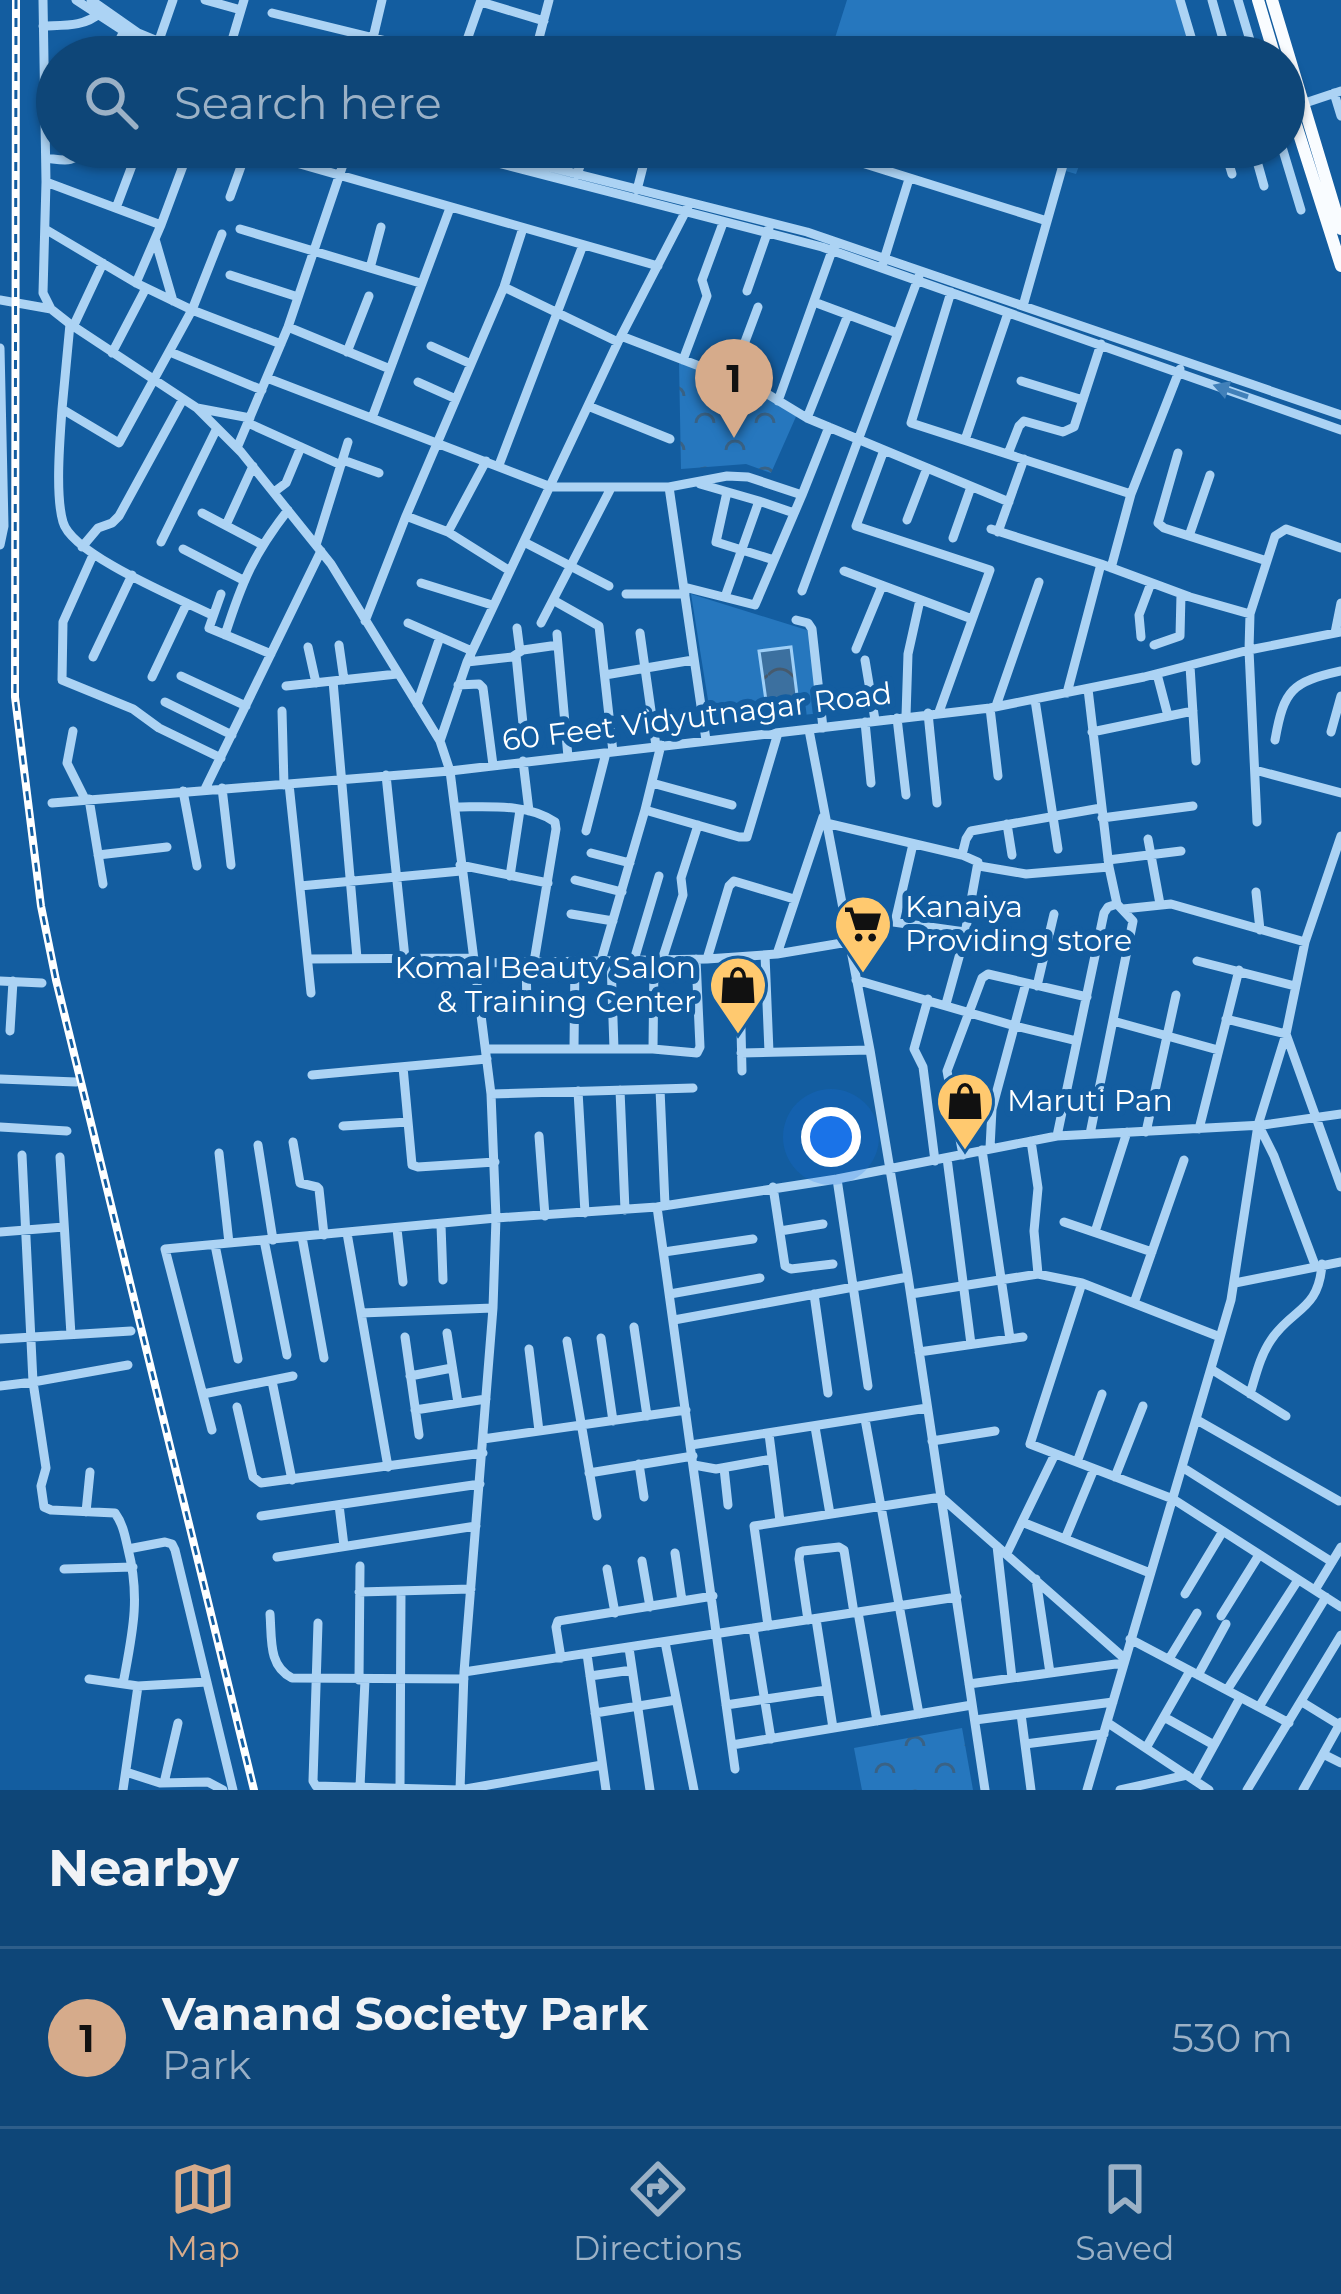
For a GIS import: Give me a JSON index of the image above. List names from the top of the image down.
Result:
{
  "streets": {
    "street": ["60 Feet Vidyutnagar Road"]
  },
  "places": {
    "supermarket": ["Kanaiya Providing store"],
    "shop": ["Komal Beauty Salon & Training Center", "Maruti Pan"]
  },
  "page": {
    "search": "Search here",
    "pins": "1",
    "heading": "Nearby",
    "list": [
      {
        "mark": "1",
        "name": "Vanand Society Park",
        "note": "Park",
        "value": "530 m"
      }
    ],
    "nav": ["Map", "Directions", "Saved"]
  }
}
